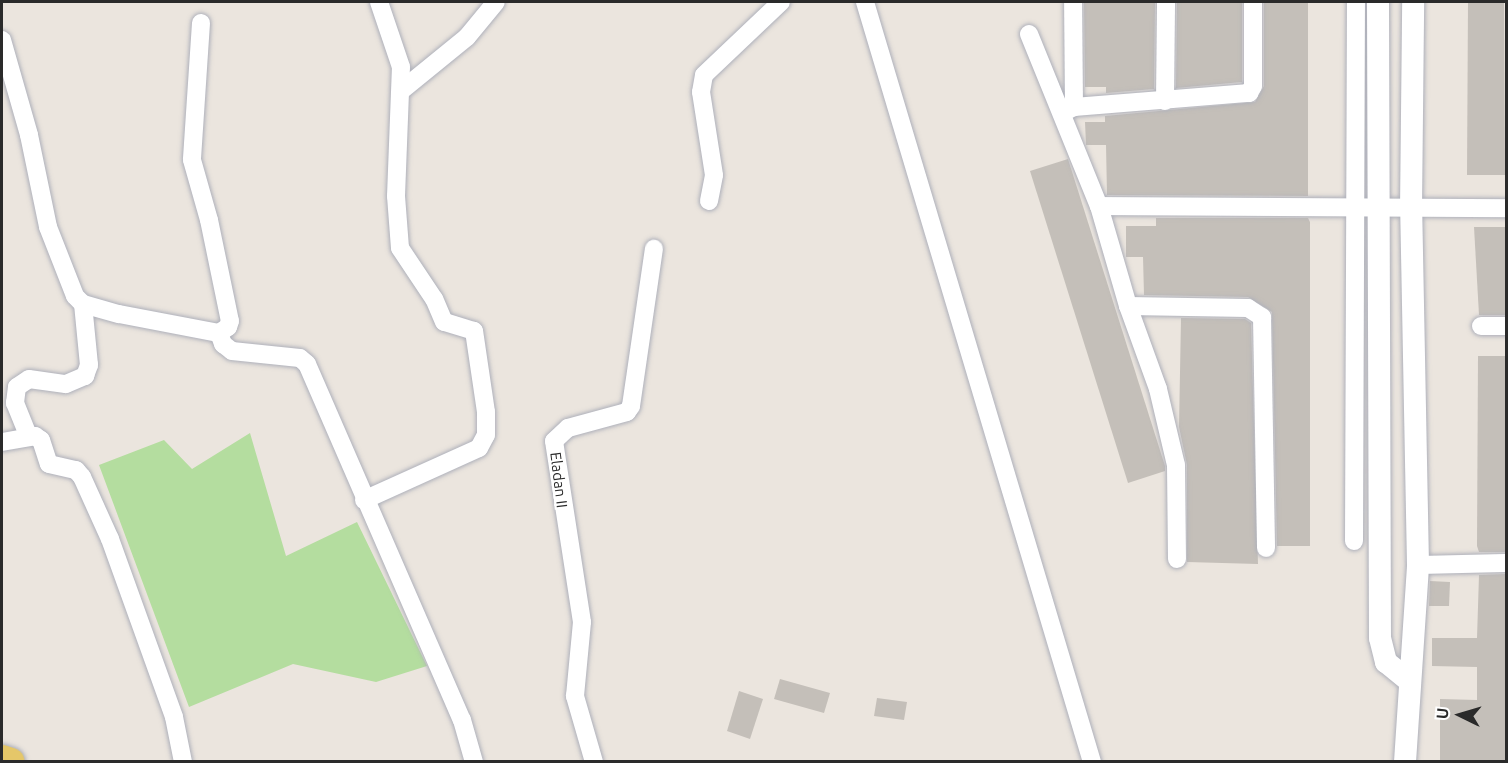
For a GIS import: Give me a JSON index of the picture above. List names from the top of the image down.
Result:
{
  "streets": {
    "street": ["Eladan II"]
  },
  "north": "left"
}
